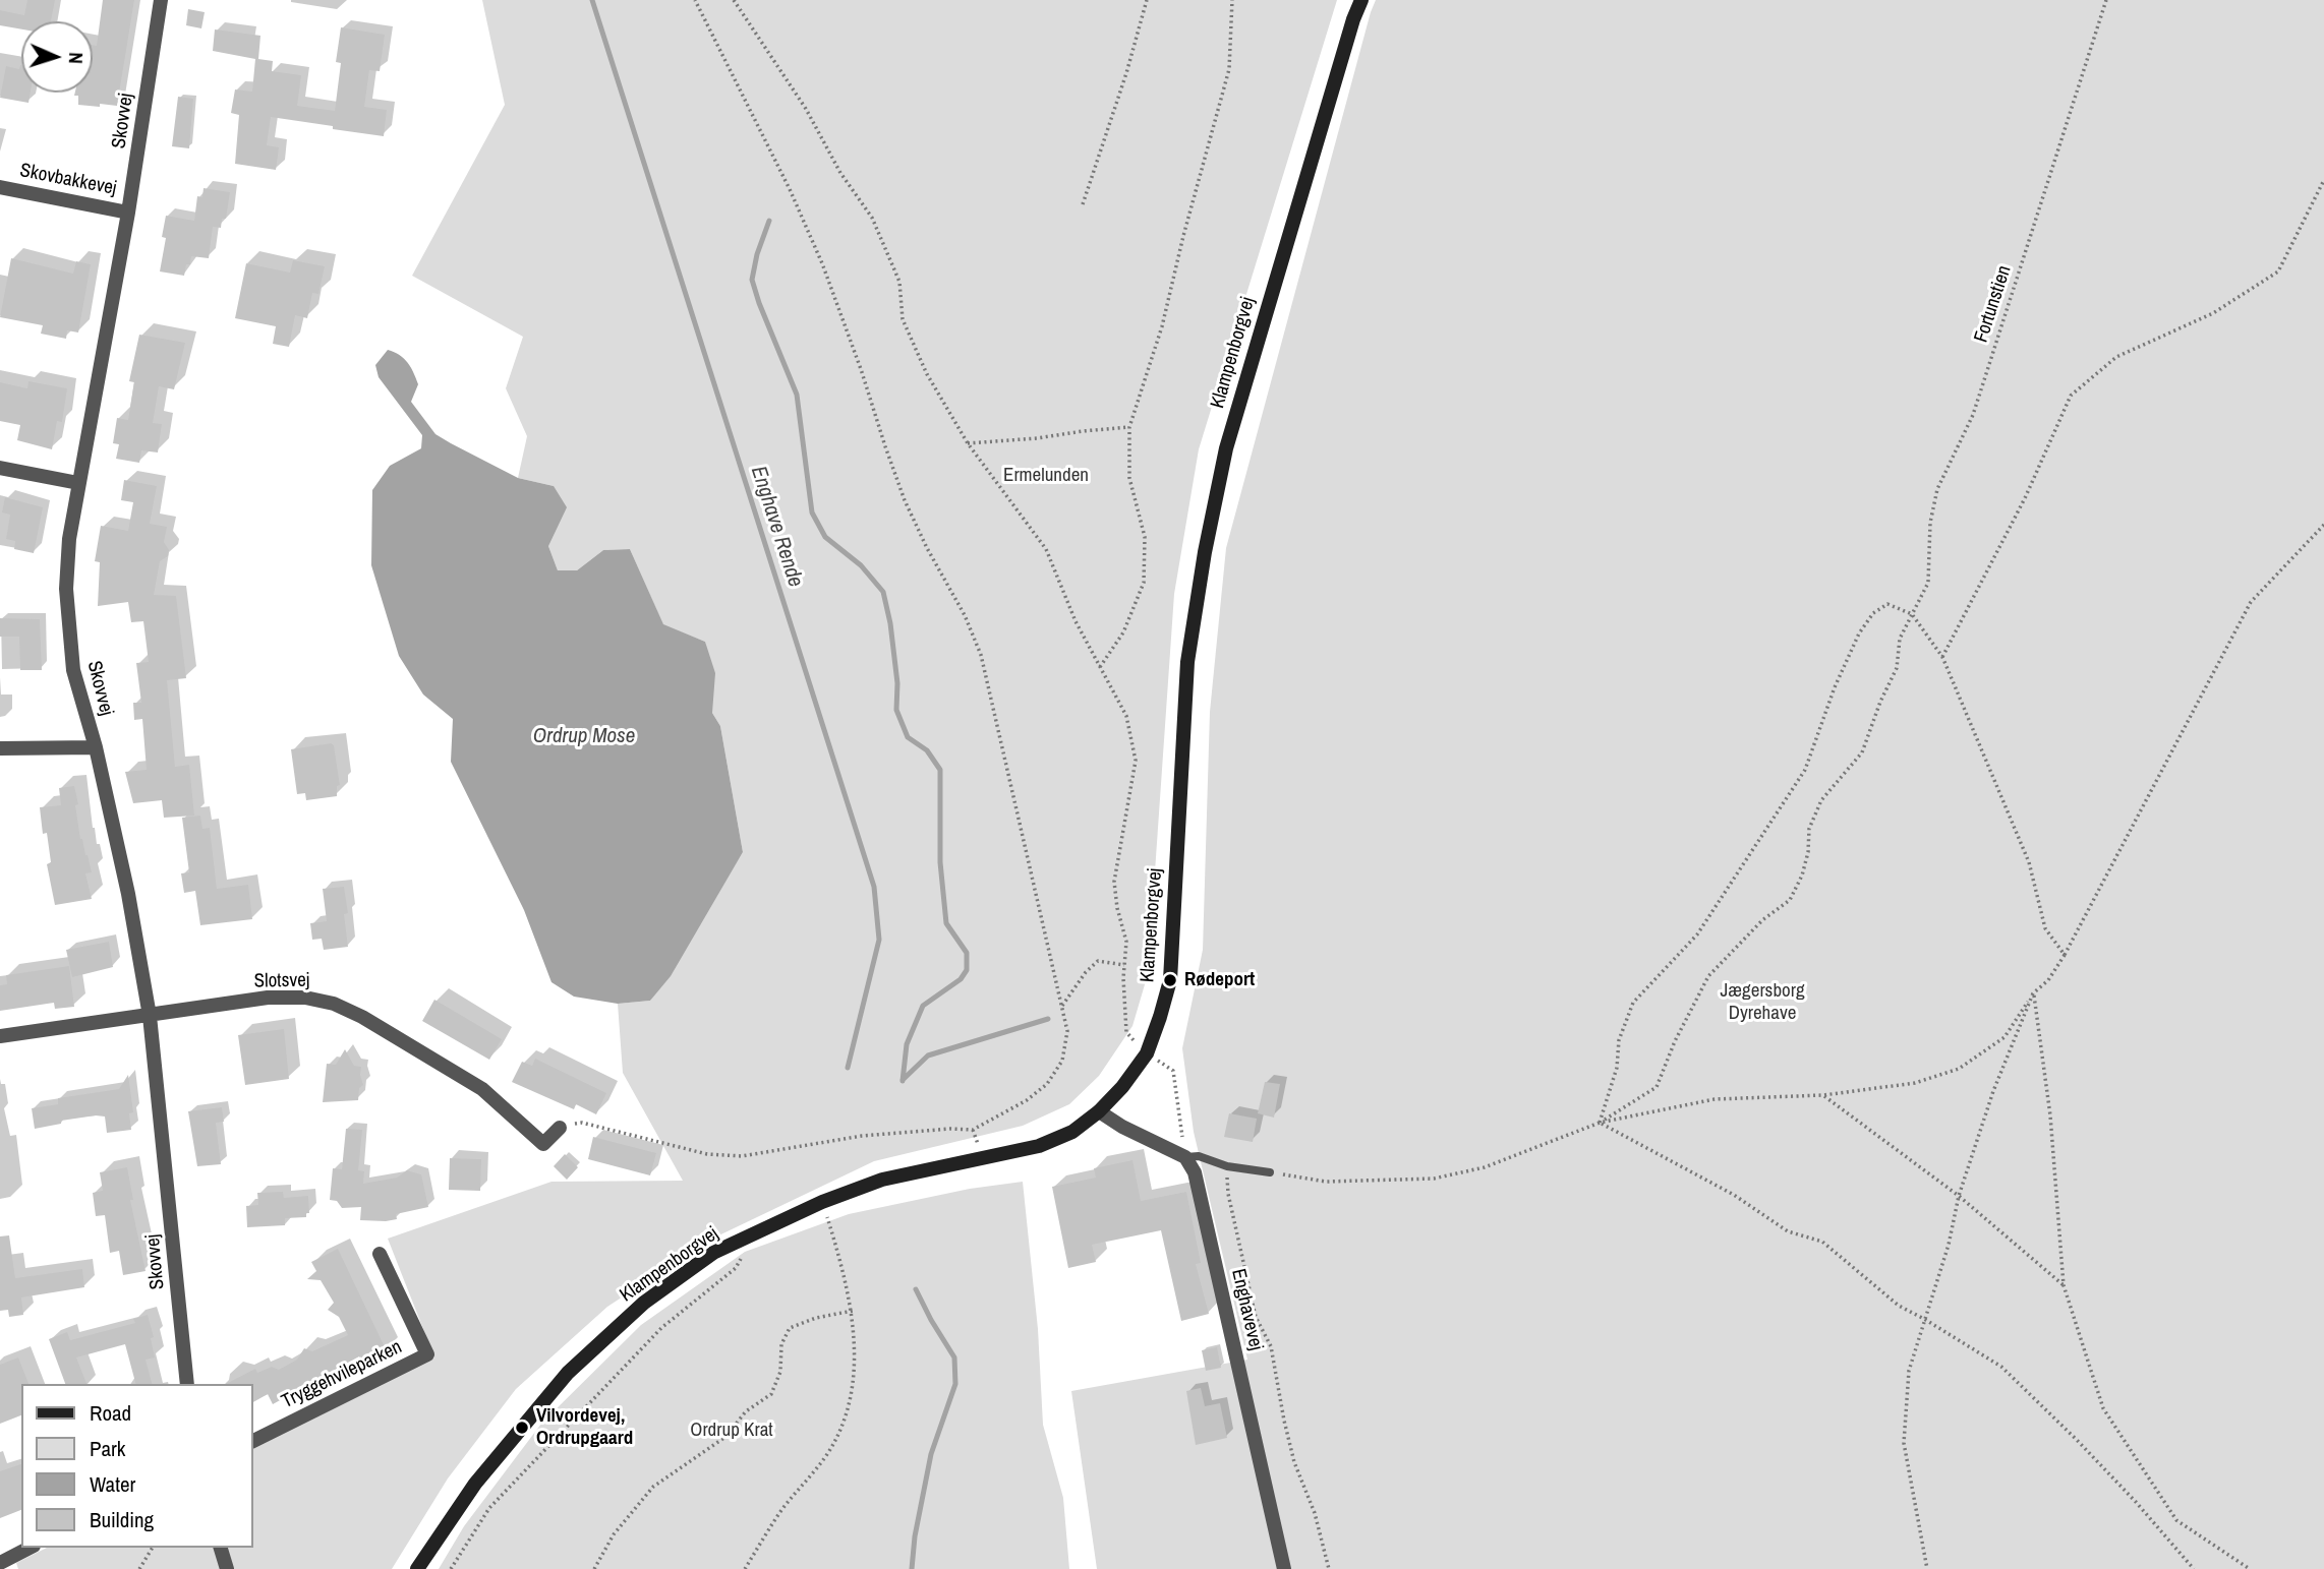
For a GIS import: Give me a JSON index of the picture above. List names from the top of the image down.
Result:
{
  "streets": {
    "street": [
      "Skovvej",
      "Skovbakkevej",
      "Klampenborgvej",
      "Slotsvej",
      "Enghavevej",
      "Tryggehvileparken"
    ],
    "path": ["Fortunstien"]
  },
  "crossings": [
    ["Skovvej", "Skovbakkevej"],
    ["Skovvej", "Slotsvej"]
  ],
  "water": ["Enghave Rende", "Ordrup Mose"],
  "parks": ["Ermelunden", "Jægersborg Dyrehave", "Ordrup Krat"],
  "places": ["Rødeport", "Vilvordevej, Ordrupgaard"],
  "legend": [
    "Road",
    "Park",
    "Water",
    "Building"
  ],
  "north": "right"
}
